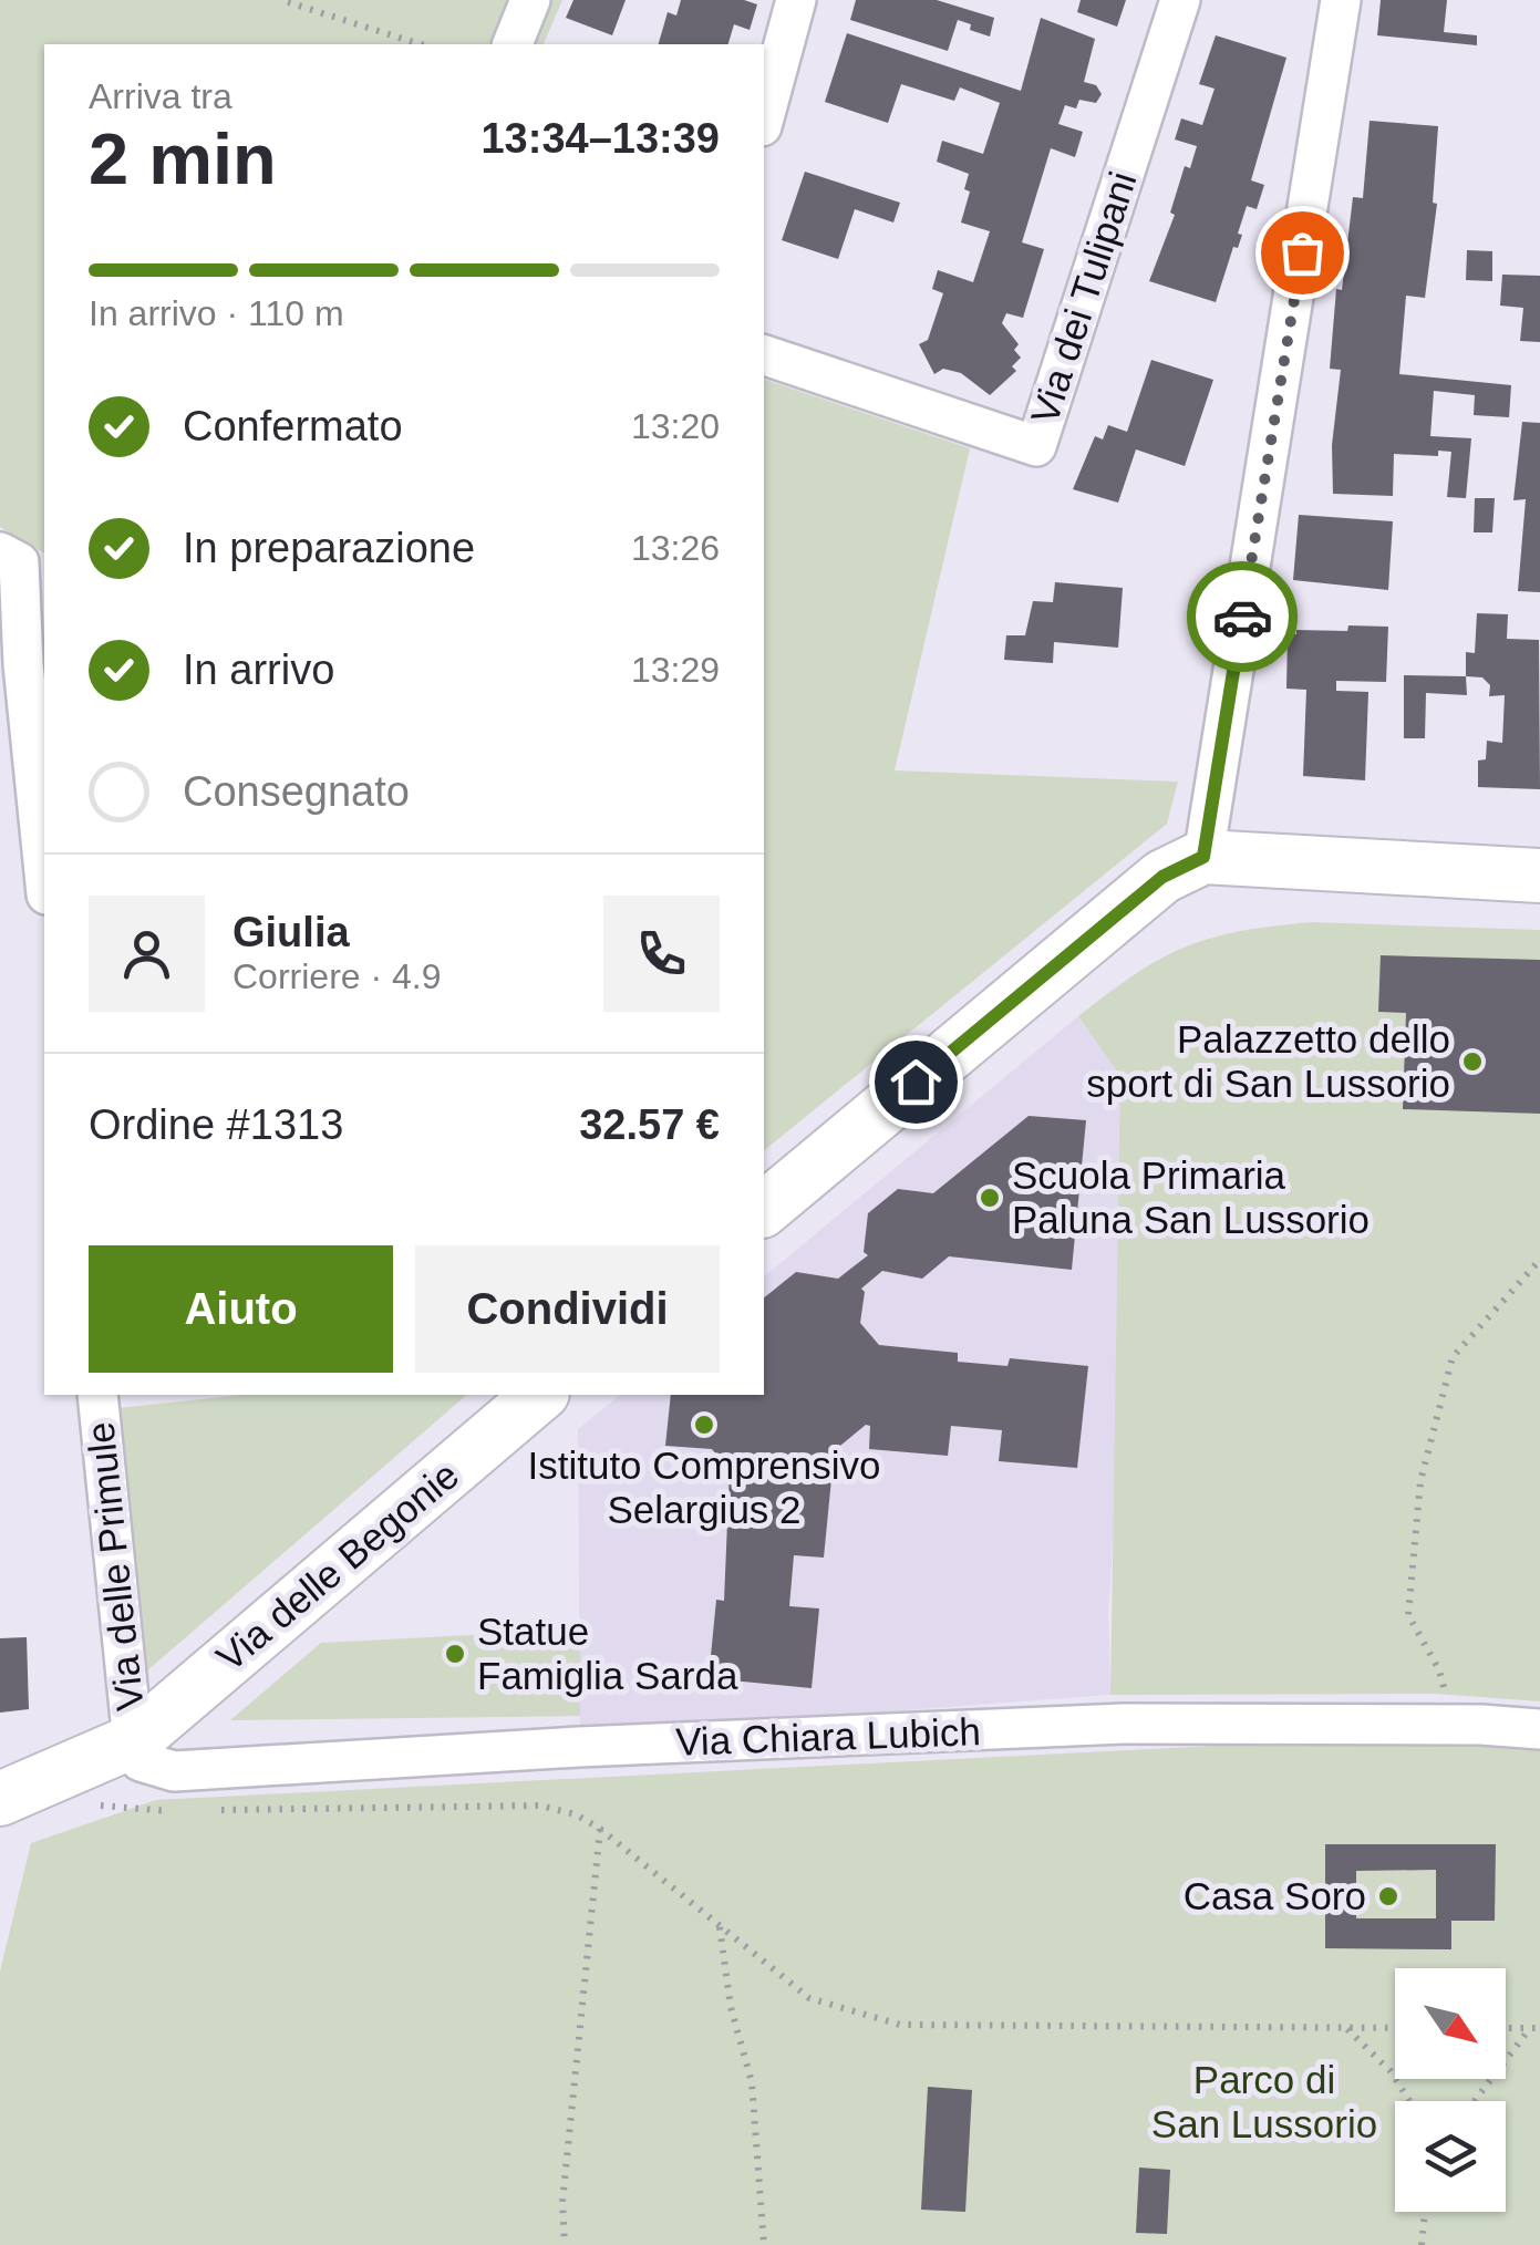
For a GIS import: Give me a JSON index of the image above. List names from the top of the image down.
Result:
{
  "streets": {
    "street": [
      "Via dei Tulipani",
      "Via delle Primule",
      "Via delle Begonie",
      "Via Chiara Lubich"
    ]
  },
  "crossings": [
    ["Via delle Primule", "Via delle Begonie"],
    ["Via delle Primule", "Via Chiara Lubich"],
    ["Via delle Begonie", "Via Chiara Lubich"]
  ],
  "parks": ["Parco di San Lussorio"],
  "places": [
    "Palazzetto dello sport di San Lussorio",
    "Scuola Primaria Paluna San Lussorio",
    "Istituto Comprensivo Selargius 2",
    "Statue Famiglia Sarda",
    "Casa Soro"
  ],
  "north": "bottom right",
  "page": {
    "heading": ["2 min", "Arriva tra", "13:34–13:39"],
    "panel": [
      "Giulia",
      "Corriere · 4.9",
      "Ordine #1313",
      "32.57 €"
    ],
    "bar": "In arrivo · 110 m",
    "list": [
      ["Confermato", "13:20"],
      ["In preparazione", "13:26"],
      ["In arrivo", "13:29"],
      "Consegnato"
    ],
    "buttons": ["Aiuto", "Condividi"]
  }
}
